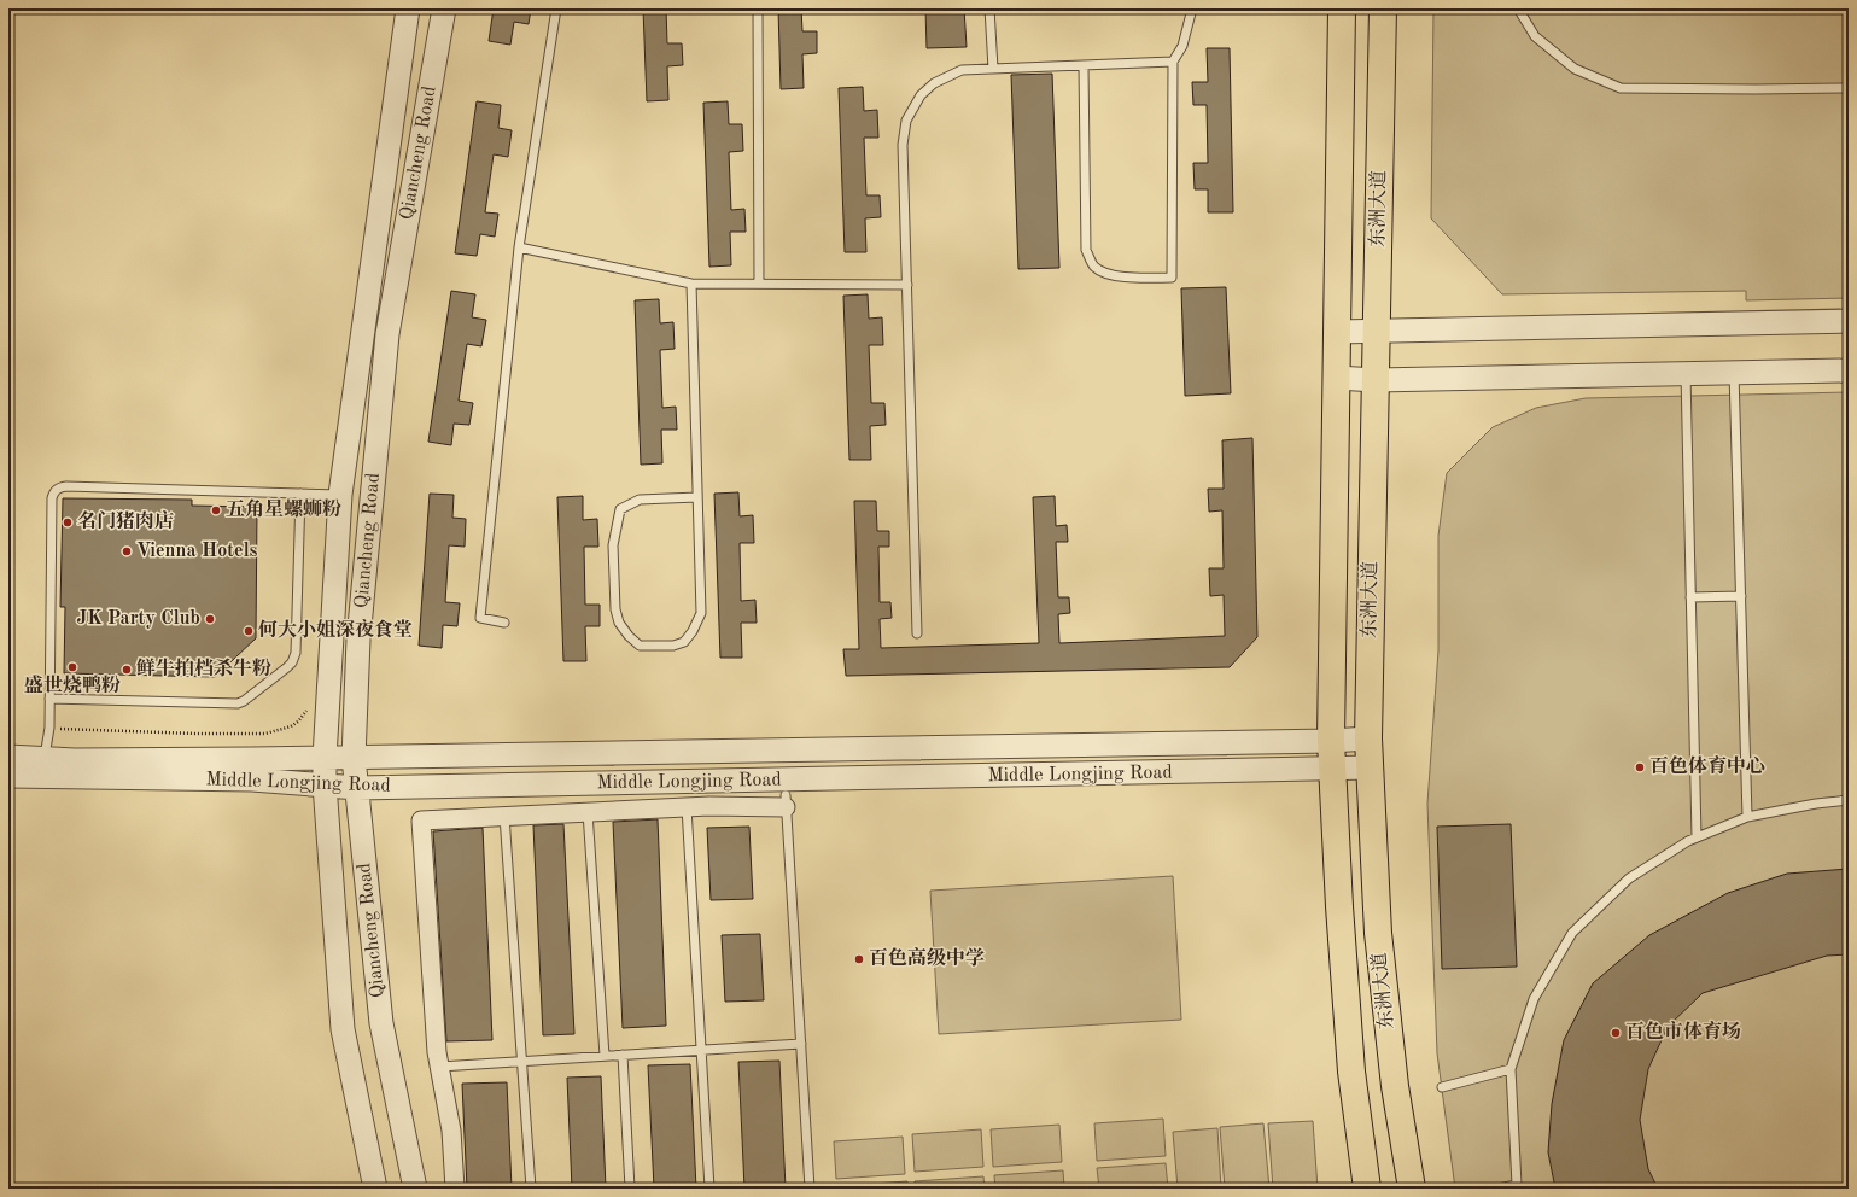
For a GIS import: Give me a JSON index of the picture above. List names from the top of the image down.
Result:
{
  "streets": {
    "main road": ["东洲大道"],
    "street": ["Qiancheng Road", "Middle Longjing Road"]
  },
  "crossings": [
    ["Qiancheng Road", "Middle Longjing Road"],
    ["东洲大道", "Middle Longjing Road"]
  ],
  "places": [
    "五角星螺蛳粉",
    "名门猪肉店",
    "Vienna Hotels",
    "JK Party Club",
    "何大小姐深夜食堂",
    "盛世烧鸭粉",
    "鲜牛拍档杀牛粉",
    "百色体育中心",
    "百色高级中学",
    "百色市体育场"
  ]
}
